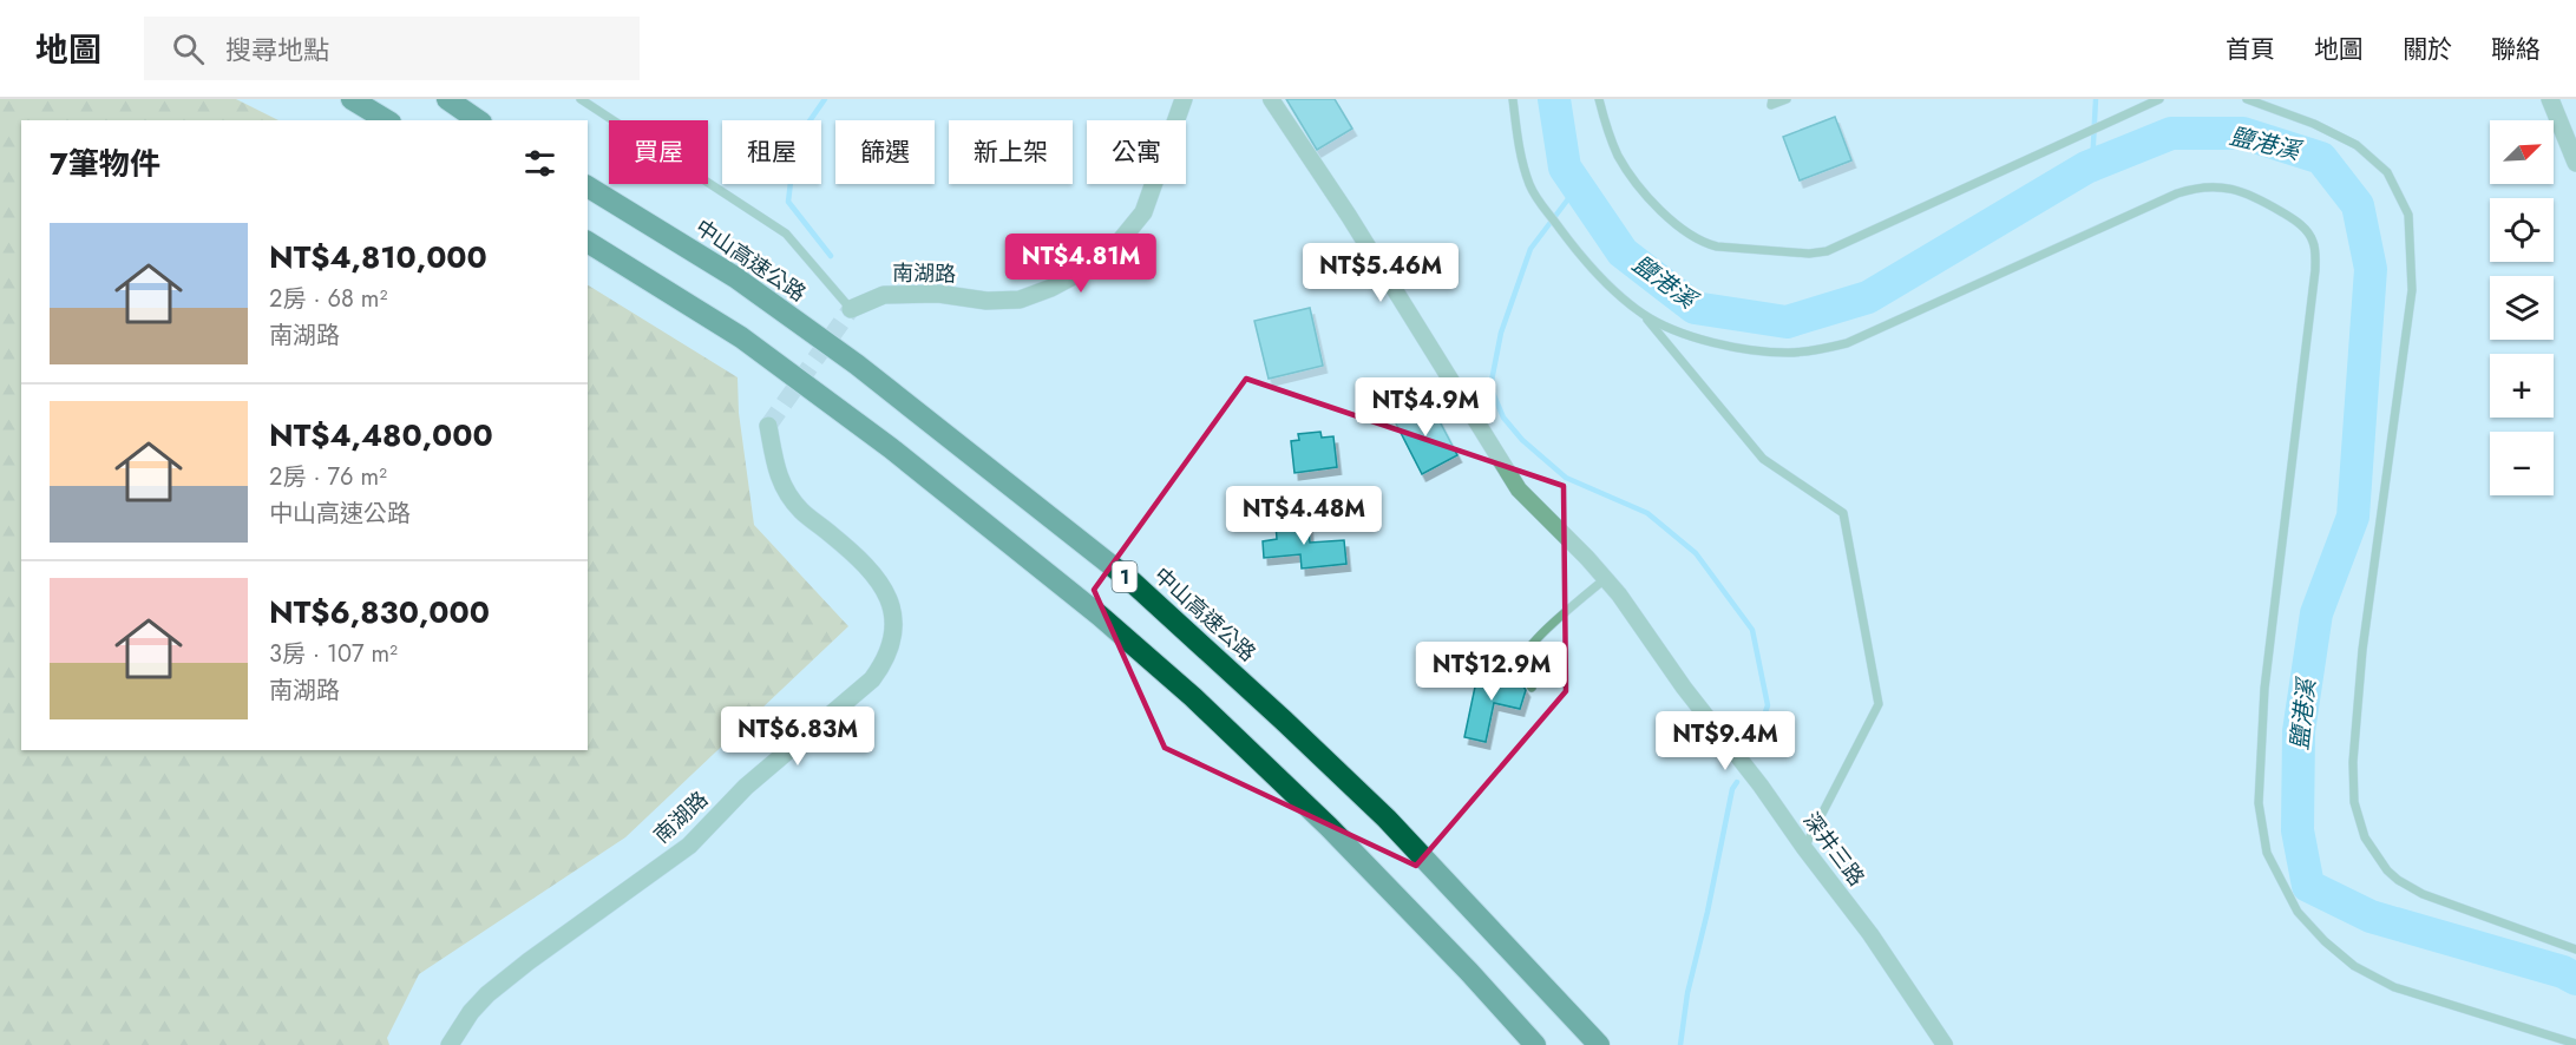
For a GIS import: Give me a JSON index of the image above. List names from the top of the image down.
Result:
{
  "streets": {
    "highway": ["中山高速公路", "1"],
    "street": ["南湖路", "深井三路"]
  },
  "water": ["鹽港溪"],
  "north": "top right",
  "page": {
    "header": "地圖",
    "search": "搜尋地點",
    "nav": [
      "首頁",
      "地圖",
      "關於",
      "聯絡"
    ],
    "map_buttons": ["+", "−"],
    "chip": [
      "買屋",
      "租屋",
      "篩選",
      "新上架",
      "公寓"
    ],
    "heading": "7筆物件",
    "list": [
      {
        "name": "NT$4,810,000",
        "note": "2房 · 68 m² · 南湖路"
      },
      {
        "name": "NT$4,480,000",
        "note": "2房 · 76 m² · 中山高速公路"
      },
      {
        "name": "NT$6,830,000",
        "note": "3房 · 107 m² · 南湖路"
      }
    ],
    "price": [
      "NT$4.81M",
      "NT$5.46M",
      "NT$4.9M",
      "NT$4.48M",
      "NT$12.9M",
      "NT$6.83M",
      "NT$9.4M"
    ]
  }
}
